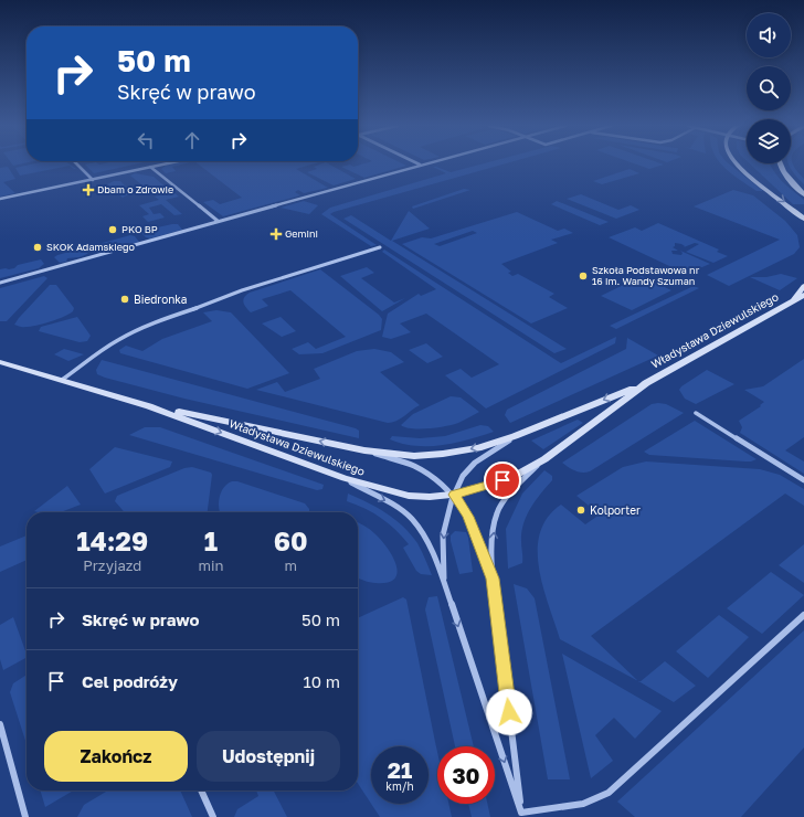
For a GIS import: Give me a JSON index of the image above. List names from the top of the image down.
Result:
{
  "streets": {
    "street": ["Władysława Dziewulskiego"]
  },
  "places": {
    "health": ["Dbam o Zdrowie", "Gemini"],
    "other": [
      "PKO BP",
      "SKOK Adamskiego",
      "Szkoła Podstawowa nr 16 im. Wandy Szuman",
      "Biedronka",
      "Kolporter"
    ]
  },
  "page": {
    "turn": ["50 m", "Skręć w prawo"],
    "eta": [
      "14:29",
      "Przyjazd",
      "1",
      "min",
      "60",
      "m"
    ],
    "list": [
      {
        "name": "Skręć w prawo",
        "value": "50 m"
      },
      {
        "name": "Cel podróży",
        "value": "10 m"
      }
    ],
    "buttons": ["Zakończ", "Udostępnij"],
    "speed": "21 km/h",
    "limit": "30"
  }
}
